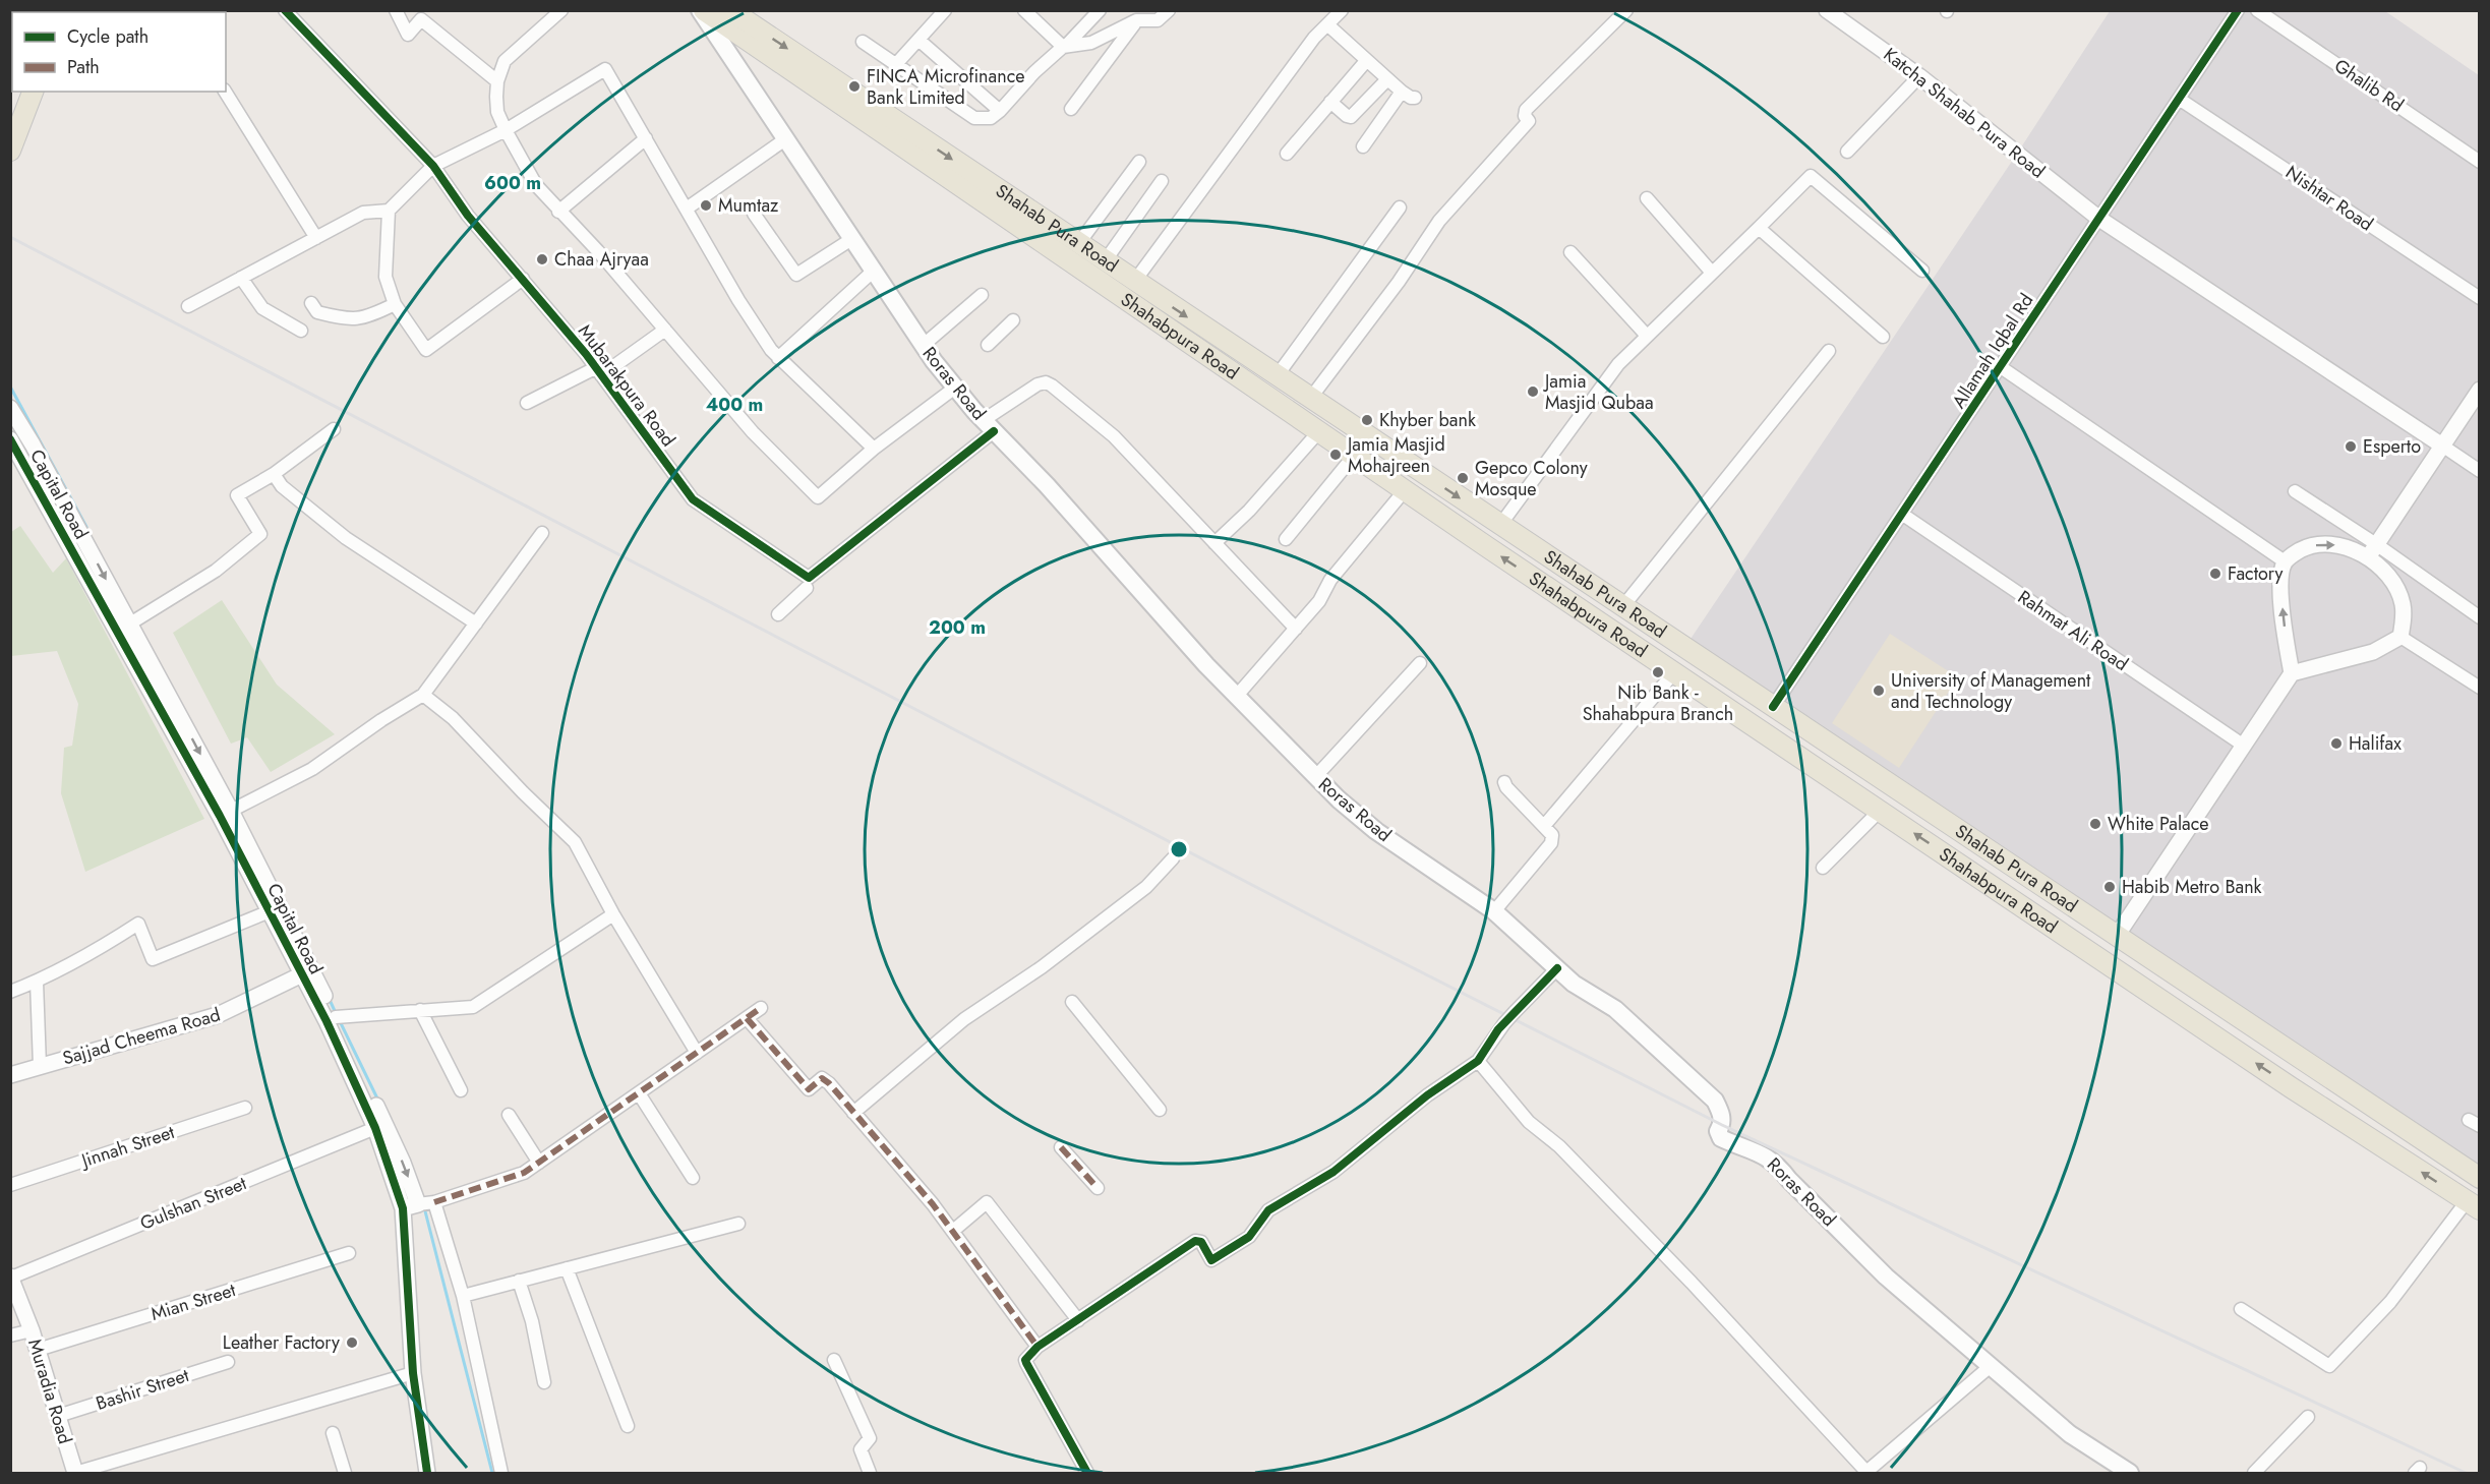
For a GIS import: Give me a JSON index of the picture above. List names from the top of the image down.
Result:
{
  "streets": {
    "main road": ["Shahab Pura Road", "Shahabpura Road", "Roras Road"],
    "street": [
      "Ghalib Rd",
      "Katcha Shahab Pura Road",
      "Nishtar Road",
      "Allamah Iqbal Rd",
      "Mubarakpura Road",
      "Capital Road",
      "Rahmat Ali Road",
      "Sajjad Cheema Road",
      "Jinnah Street",
      "Gulshan Street",
      "Mian Street",
      "Bashir Street",
      "Muradia Road"
    ]
  },
  "crossings": [
    ["Katcha Shahab Pura Road", "Allamah Iqbal Rd"],
    ["Nishtar Road", "Allamah Iqbal Rd"],
    ["Shahab Pura Road", "Shahabpura Road"],
    ["Shahab Pura Road", "Allamah Iqbal Rd"],
    ["Shahabpura Road", "Roras Road"],
    ["Allamah Iqbal Rd", "Rahmat Ali Road"],
    ["Roras Road", "Mubarakpura Road"],
    ["Capital Road", "Sajjad Cheema Road"],
    ["Capital Road", "Gulshan Street"],
    ["Gulshan Street", "Muradia Road"],
    ["Mian Street", "Muradia Road"],
    ["Bashir Street", "Muradia Road"]
  ],
  "one_way": ["Shahab Pura Road", "Shahabpura Road"],
  "places": [
    "FINCA Microfinance Bank Limited",
    "Mumtaz",
    "Chaa Ajryaa",
    "Jamia Masjid Qubaa",
    "Khyber bank",
    "Esperto",
    "Jamia Masjid Mohajreen",
    "Gepco Colony Mosque",
    "Factory",
    "Nib Bank - Shahabpura Branch",
    "University of Management and Technology",
    "Halifax",
    "White Palace",
    "Habib Metro Bank",
    "Leather Factory"
  ],
  "legend": ["Cycle path", "Path"],
  "rings": ["600 m", "400 m", "200 m"]
}
